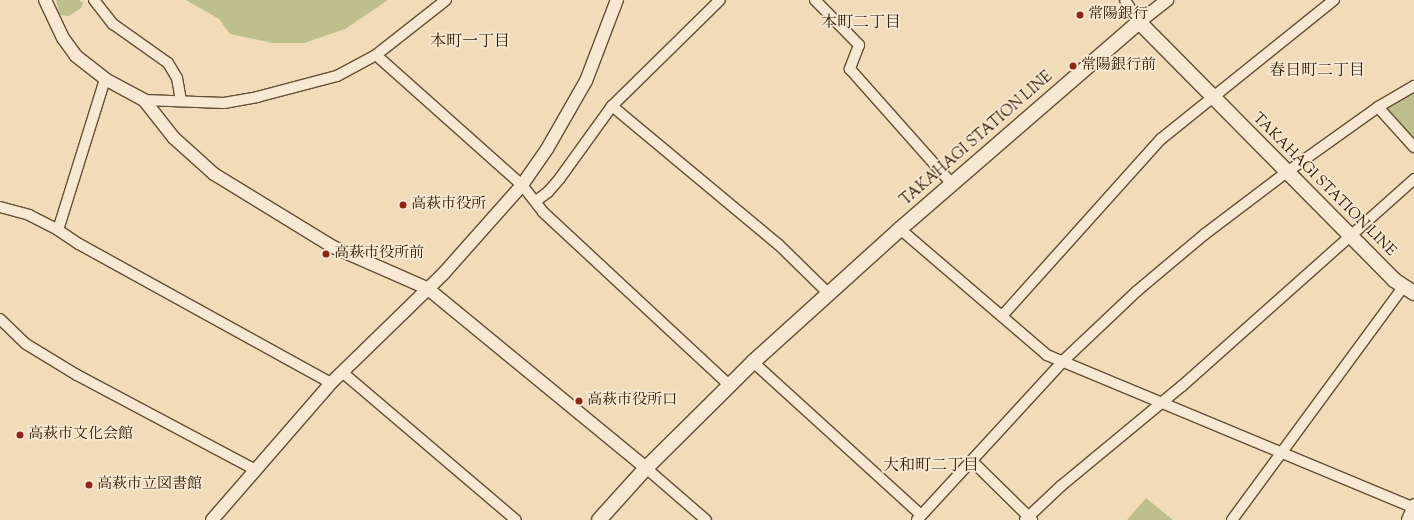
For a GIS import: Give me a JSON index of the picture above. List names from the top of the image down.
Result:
{
  "streets": {
    "main road": ["TAKAHAGI STATION LINE"]
  },
  "districts": [
    "本町二丁目",
    "本町一丁目",
    "春日町二丁目",
    "大和町二丁目"
  ],
  "places": [
    "常陽銀行",
    "常陽銀行前",
    "高萩市役所",
    "高萩市役所前",
    "高萩市役所口",
    "高萩市文化会館",
    "高萩市立図書館"
  ]
}
